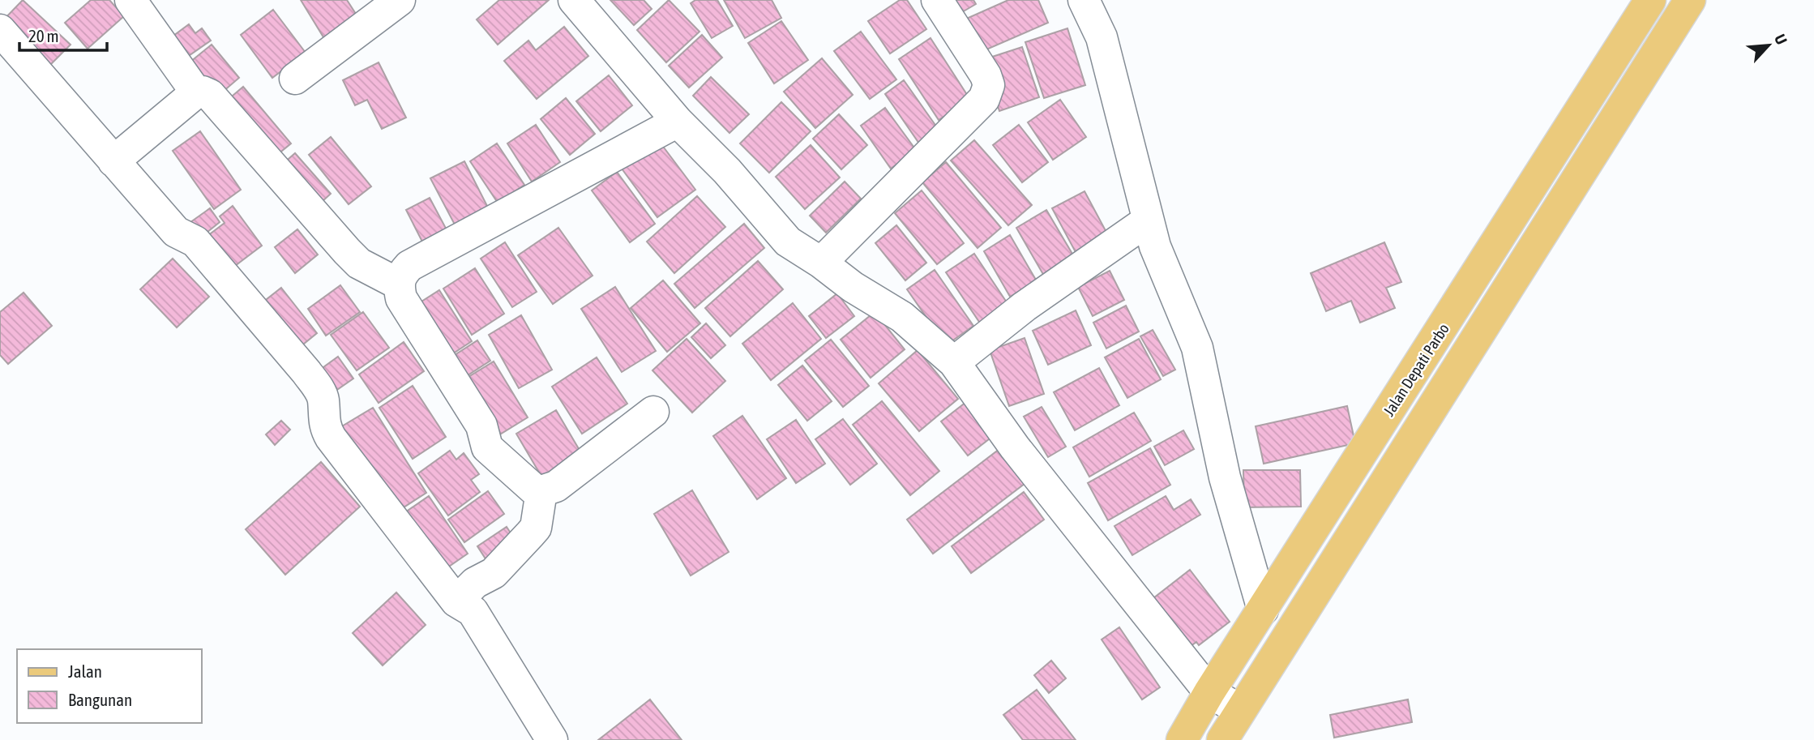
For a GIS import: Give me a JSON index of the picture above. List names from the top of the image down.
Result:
{
  "streets": {
    "main road": ["Jalan Depati Parbo"]
  },
  "legend": ["Jalan", "Bangunan"],
  "scale_bar": "20 m",
  "north": "top right"
}
